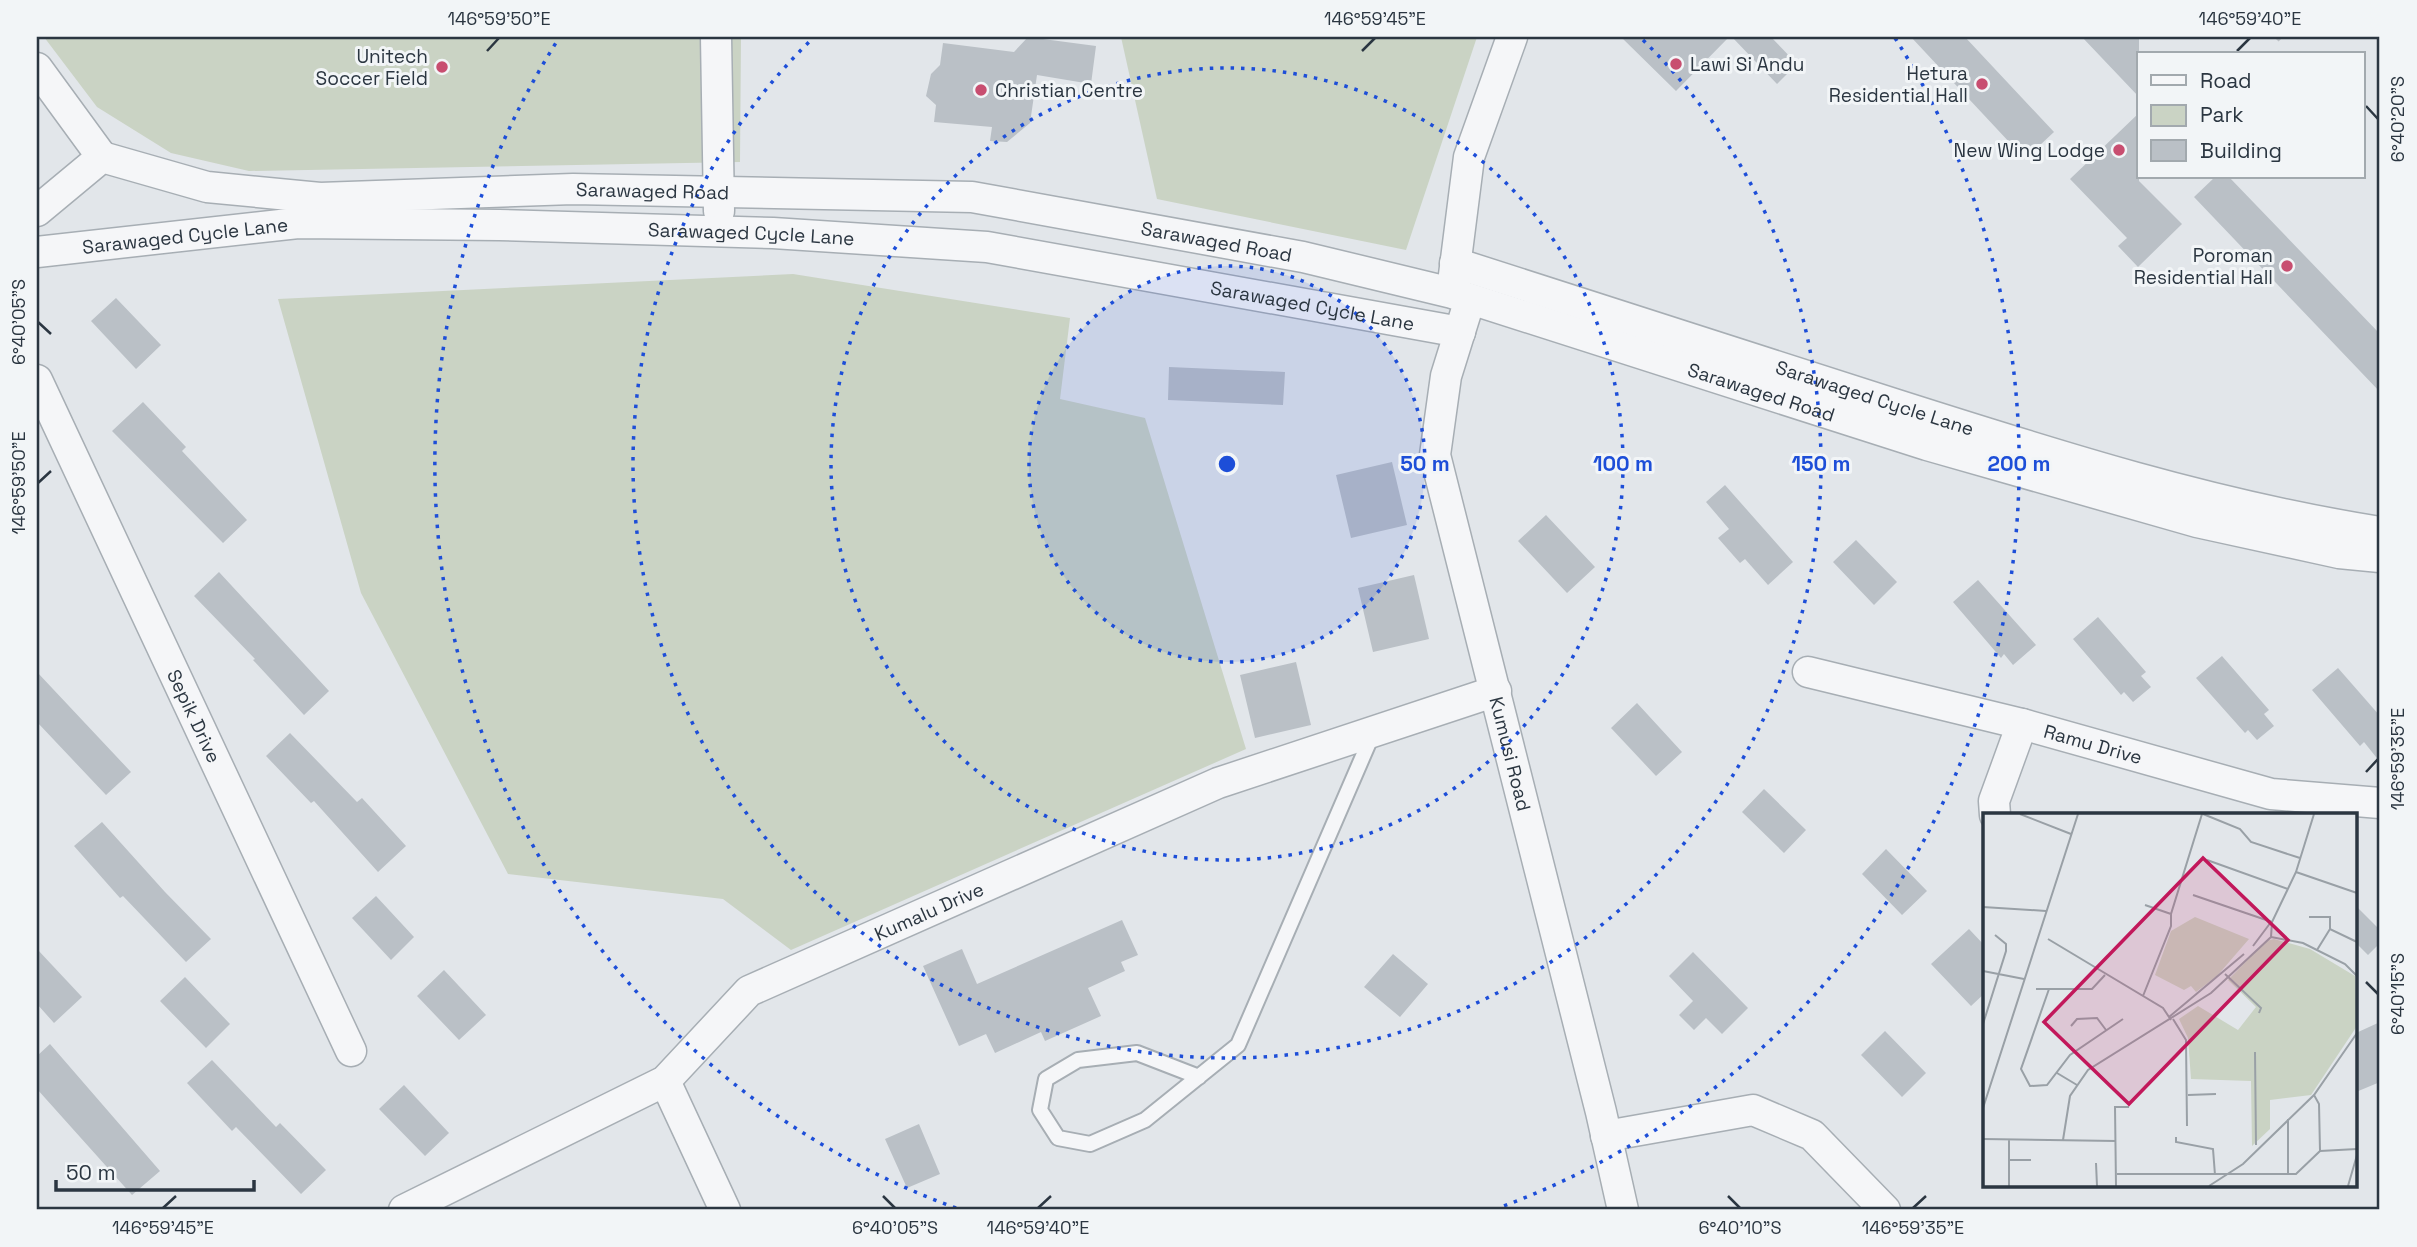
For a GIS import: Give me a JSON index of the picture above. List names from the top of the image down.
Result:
{
  "streets": {
    "street": [
      "Sarawaged Road",
      "Sarawaged Cycle Lane",
      "Ramu Drive",
      "Kumusi Road",
      "Kumalu Drive"
    ]
  },
  "crossings": [
    ["Sarawaged Road", "Kumusi Road"],
    ["Sarawaged Cycle Lane", "Kumusi Road"],
    ["Kumusi Road", "Kumalu Drive"]
  ],
  "places": [
    "Lawi Si Andu",
    "Unitech Soccer Field",
    "Hetura Residential Hall",
    "Christian Centre",
    "New Wing Lodge",
    "Poroman Residential Hall"
  ],
  "legend": ["Road", "Park", "Building"],
  "scale_bar": "50 m",
  "coordinates": [
    "146°59'50\"E",
    "146°59'45\"E",
    "146°59'40\"E",
    "6°40'20\"S",
    "6°40'05\"S",
    "146°59'35\"E",
    "6°40'15\"S",
    "6°40'10\"S"
  ],
  "rings": [
    "50 m",
    "100 m",
    "150 m",
    "200 m"
  ]
}
